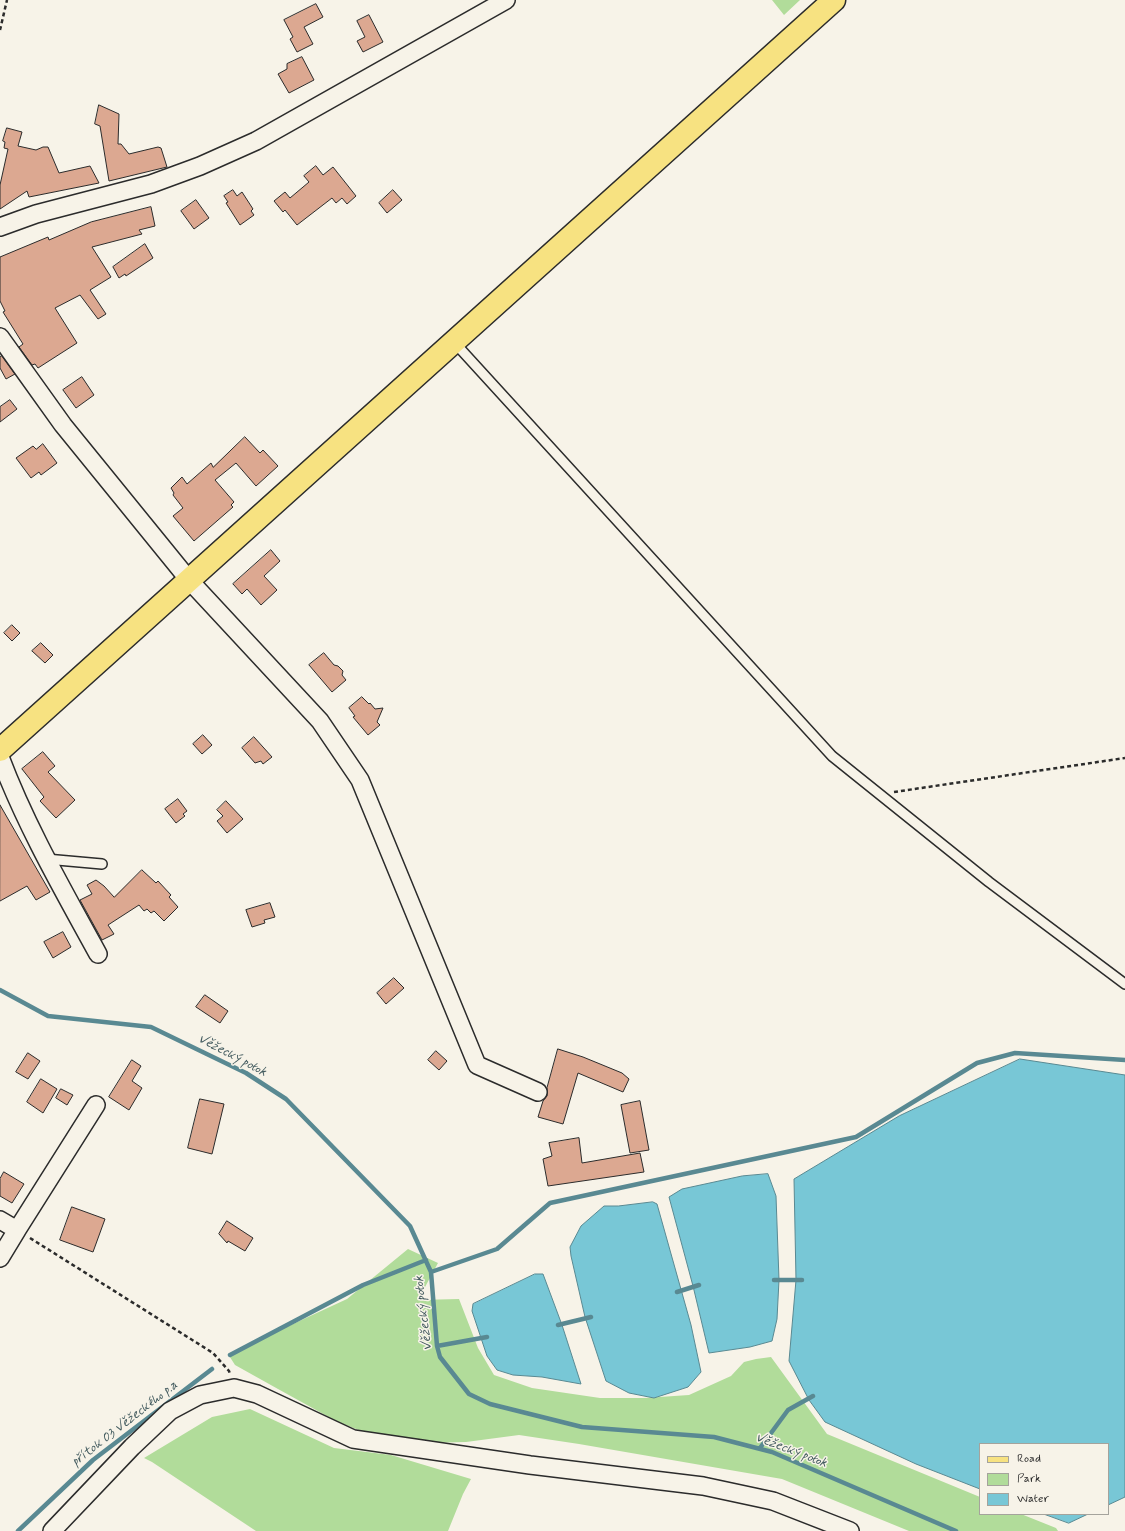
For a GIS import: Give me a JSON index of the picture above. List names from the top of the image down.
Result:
{
  "water": ["Věžecký potok", "přítok 03 Věžeckého p.a"],
  "legend": ["Road", "Park", "Water"]
}
